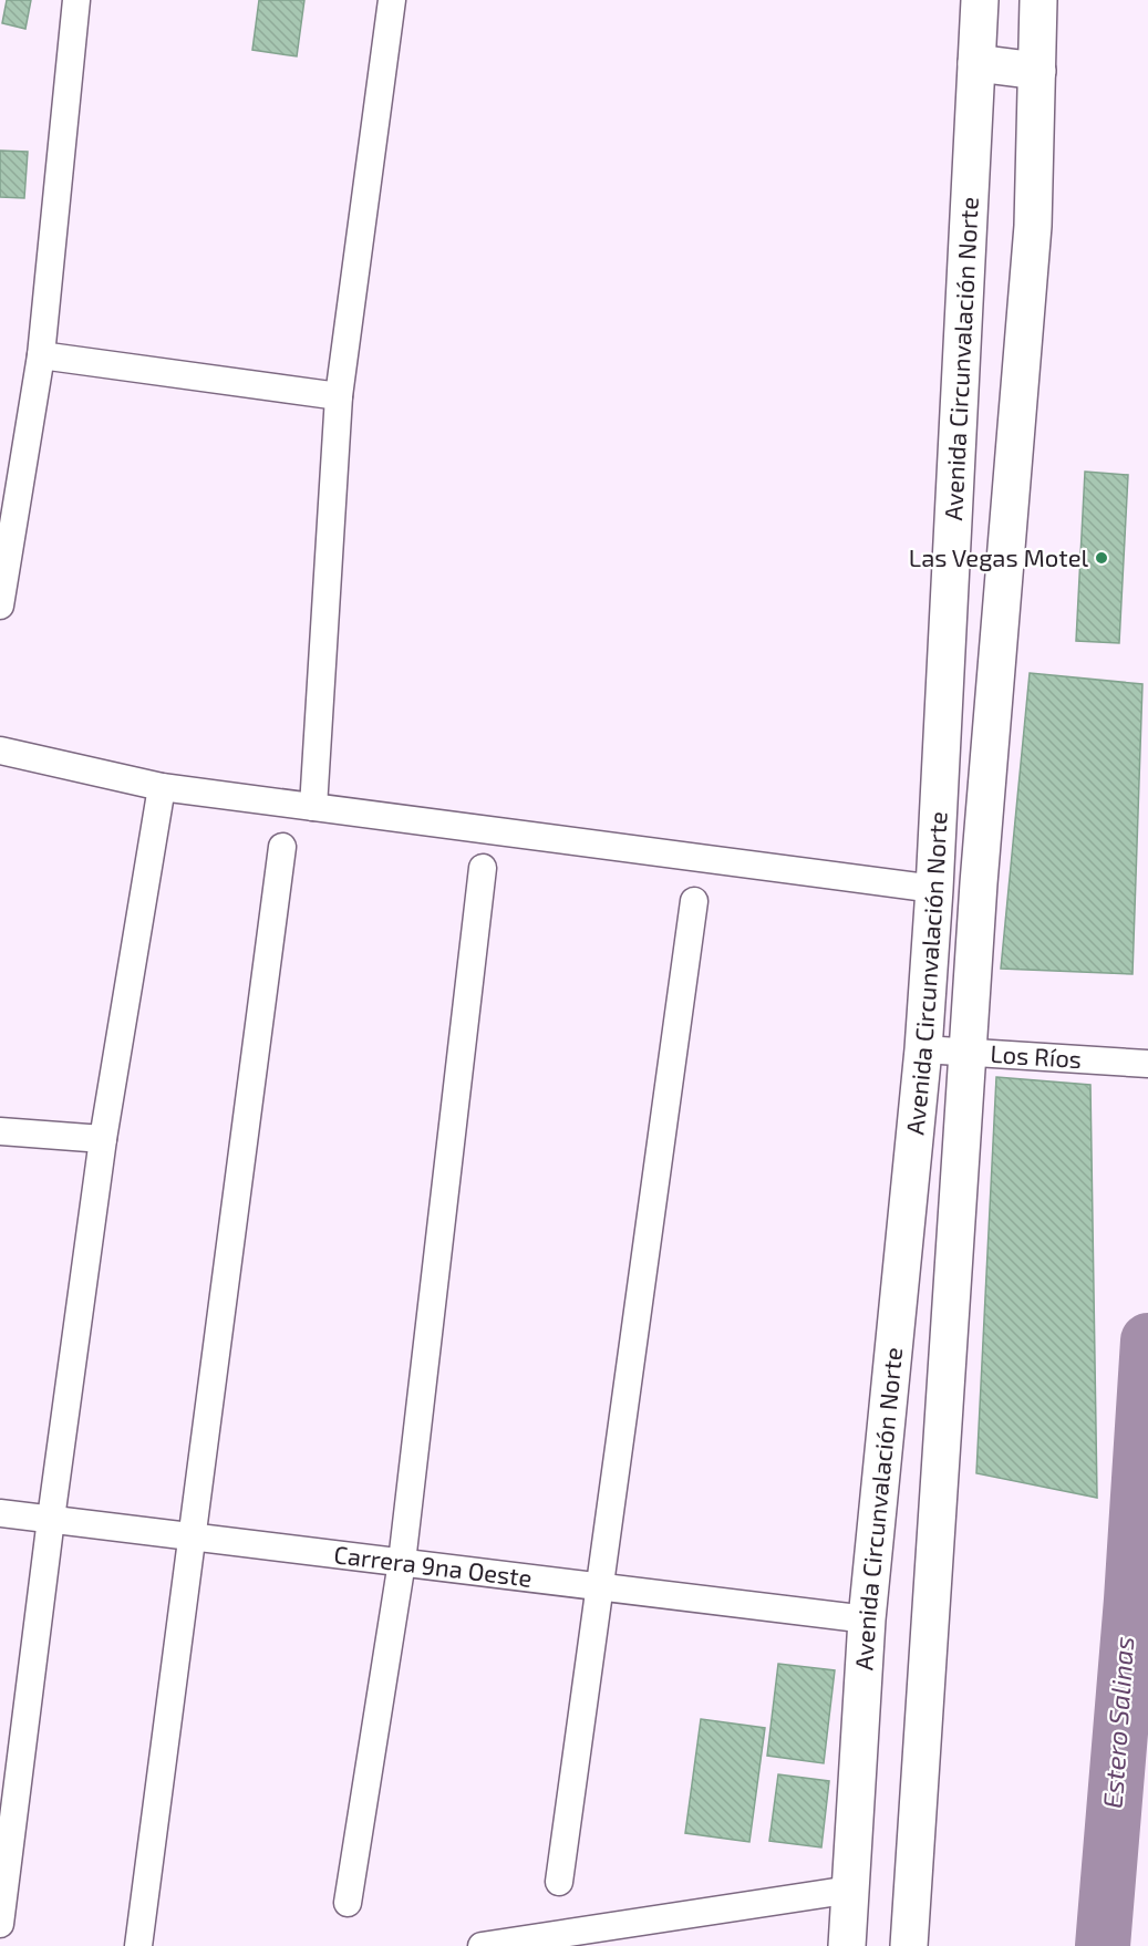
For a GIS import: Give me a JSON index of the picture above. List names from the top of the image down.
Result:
{
  "streets": {
    "main road": ["Avenida Circunvalación Norte"],
    "street": ["Los Ríos", "Carrera 9na Oeste"]
  },
  "crossings": [
    ["Avenida Circunvalación Norte", "Los Ríos"],
    ["Avenida Circunvalación Norte", "Carrera 9na Oeste"]
  ],
  "water": ["Estero Salinas"],
  "places": ["Las Vegas Motel"]
}
